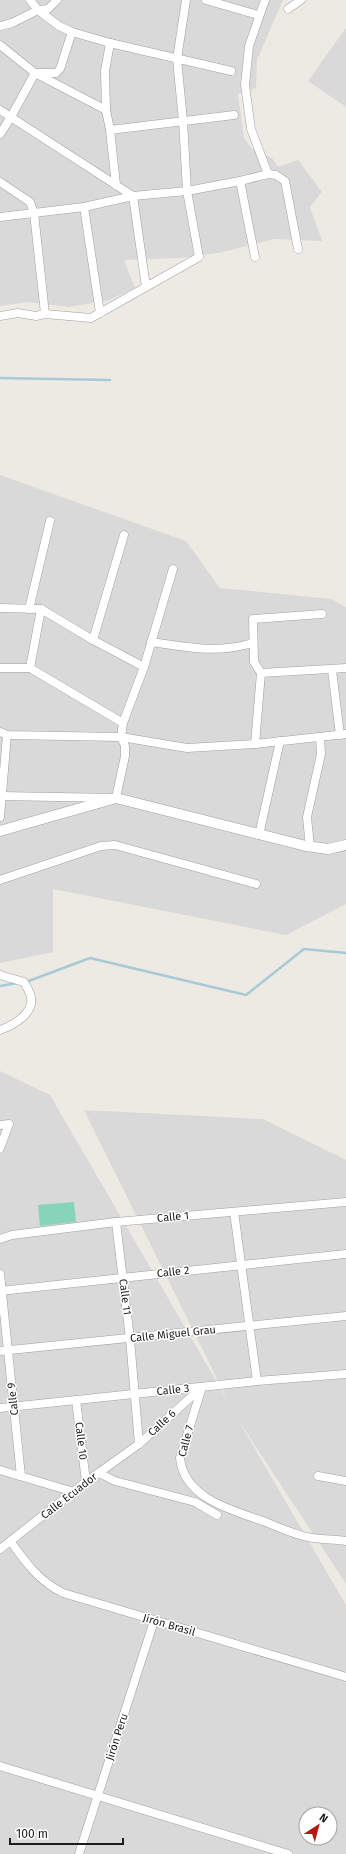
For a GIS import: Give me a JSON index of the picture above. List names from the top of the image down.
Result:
{
  "streets": {
    "street": [
      "Calle 1",
      "Calle 2",
      "Calle 11",
      "Calle Miguel Grau",
      "Calle 3",
      "Calle 9",
      "Calle 6",
      "Calle 10",
      "Calle 7",
      "Calle Ecuador",
      "Jirón Brasil",
      "Jirón Peru"
    ]
  },
  "crossings": [
    ["Calle 1", "Calle 11"],
    ["Calle 2", "Calle 11"],
    ["Calle 2", "Calle 9"],
    ["Calle 11", "Calle Miguel Grau"],
    ["Calle 11", "Calle 3"],
    ["Calle 11", "Calle 6"],
    ["Calle 11", "Calle Ecuador"],
    ["Calle Miguel Grau", "Calle 9"],
    ["Calle 3", "Calle 9"],
    ["Calle 3", "Calle 6"],
    ["Calle 3", "Calle 10"],
    ["Calle 3", "Calle 7"],
    ["Calle 6", "Calle 7"],
    ["Calle 6", "Calle Ecuador"],
    ["Calle 10", "Calle Ecuador"],
    ["Calle Ecuador", "Jirón Brasil"],
    ["Jirón Brasil", "Jirón Peru"]
  ],
  "scale_bar": "100 m",
  "north": "top right"
}
